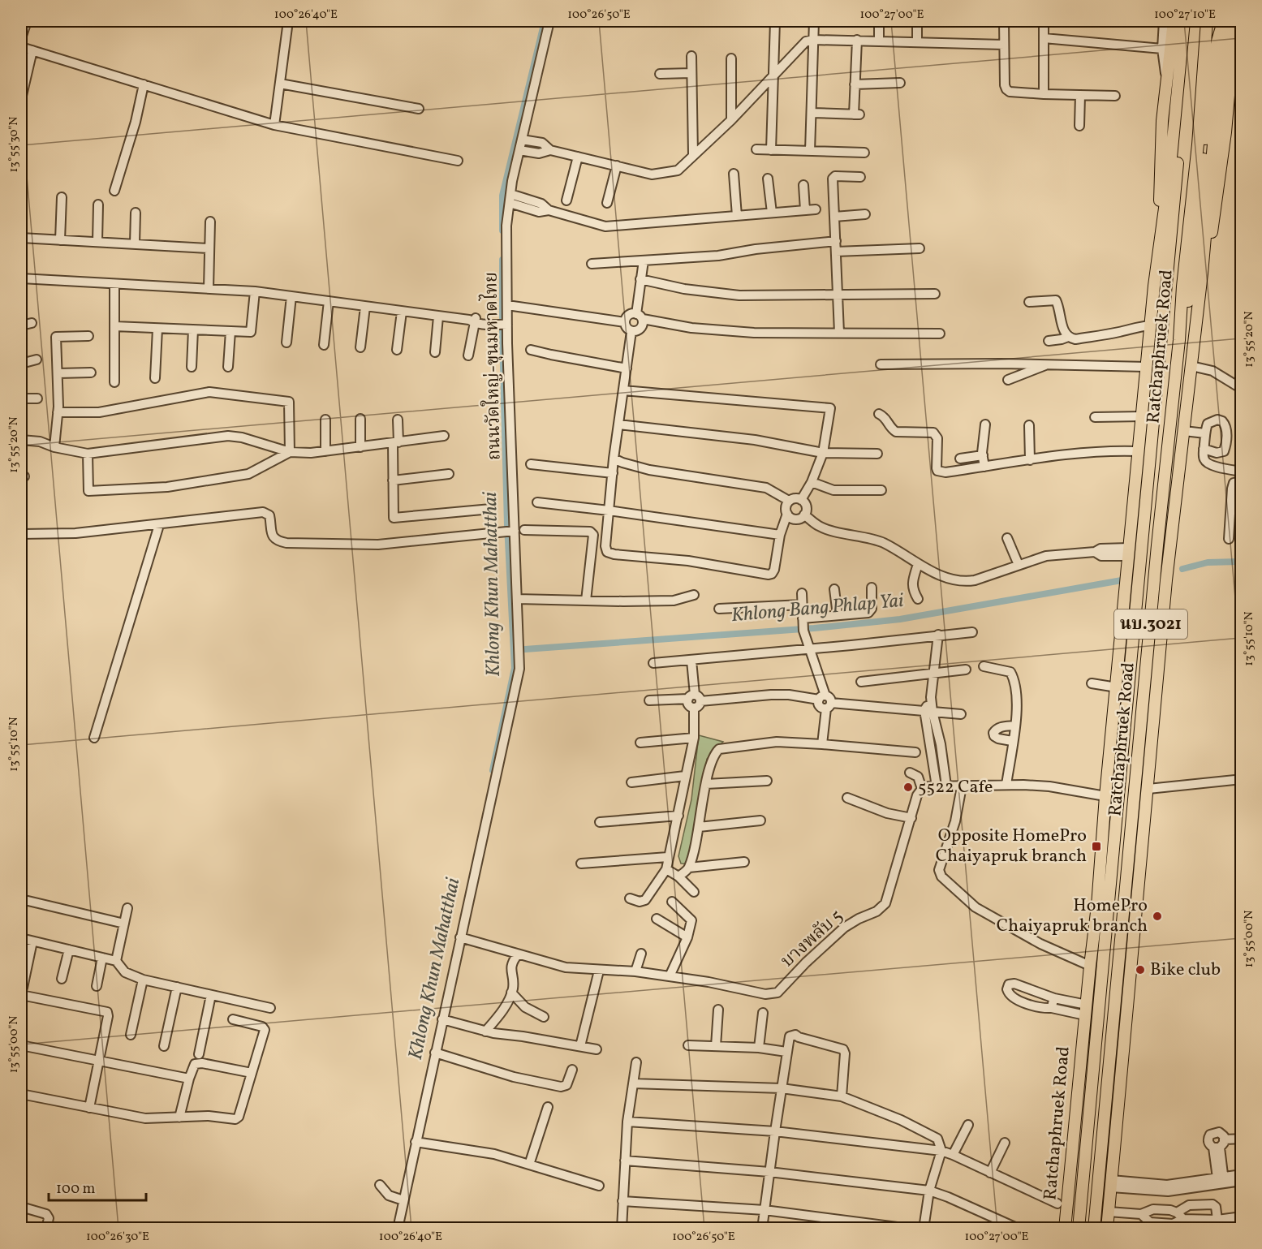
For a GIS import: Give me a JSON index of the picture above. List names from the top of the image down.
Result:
{
  "streets": {
    "main road": ["Ratchaphruek Road", "นบ.3021"],
    "street": ["ถนนวัดใหญ่-ขุนมหาดไทย", "บางพลับ 5"]
  },
  "crossings": [
    ["ถนนวัดใหญ่-ขุนมหาดไทย", "บางพลับ 5"]
  ],
  "water": ["Khlong Khun Mahatthai", "Khlong Bang Phlap Yai"],
  "places": {
    "other": ["5522 Cafe", "HomePro Chaiyapruk branch", "Bike club"],
    "transit": ["Opposite HomePro Chaiyapruk branch"]
  },
  "scale_bar": "100 m",
  "coordinates": [
    "100°26'40\"E",
    "100°26'50\"E",
    "100°27'00\"E",
    "100°27'10\"E",
    "13°55'30\"N",
    "13°55'20\"N",
    "13°55'10\"N",
    "13°55'00\"N",
    "100°26'30\"E"
  ]
}
